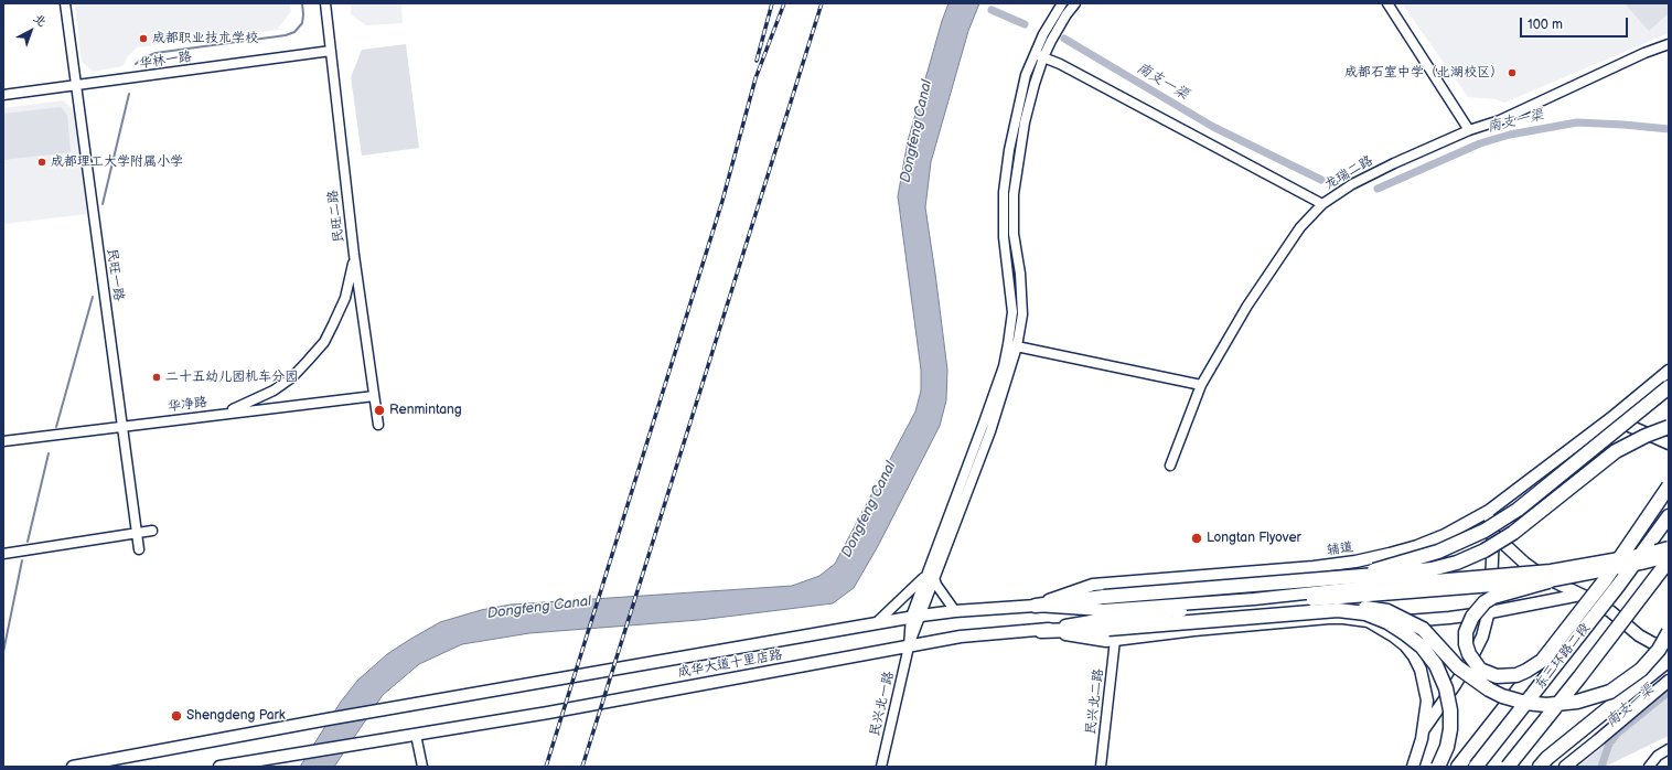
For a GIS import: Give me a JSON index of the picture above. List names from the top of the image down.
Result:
{
  "streets": {
    "highway": ["东三环路二段"],
    "main road": ["辅道", "成华大道十里店路"],
    "street": [
      "华林一路",
      "龙瑞二路",
      "民旺二路",
      "民旺一路",
      "华净路",
      "民兴北二路",
      "民兴北一路"
    ]
  },
  "crossings": [
    ["华林一路", "民旺二路"],
    ["华林一路", "民旺一路"],
    ["民旺二路", "华净路"],
    ["民旺一路", "华净路"],
    ["辅道", "成华大道十里店路"],
    ["成华大道十里店路", "民兴北一路"]
  ],
  "water": ["南支一渠", "Dongfeng Canal"],
  "places": [
    "成都职业技术学校",
    "成都石室中学（北湖校区）",
    "成都理工大学附属小学",
    "二十五幼儿园机车分园",
    "Renmintang",
    "Longtan Flyover",
    "Shengdeng Park"
  ],
  "scale_bar": "100 m",
  "north": "top right"
}
